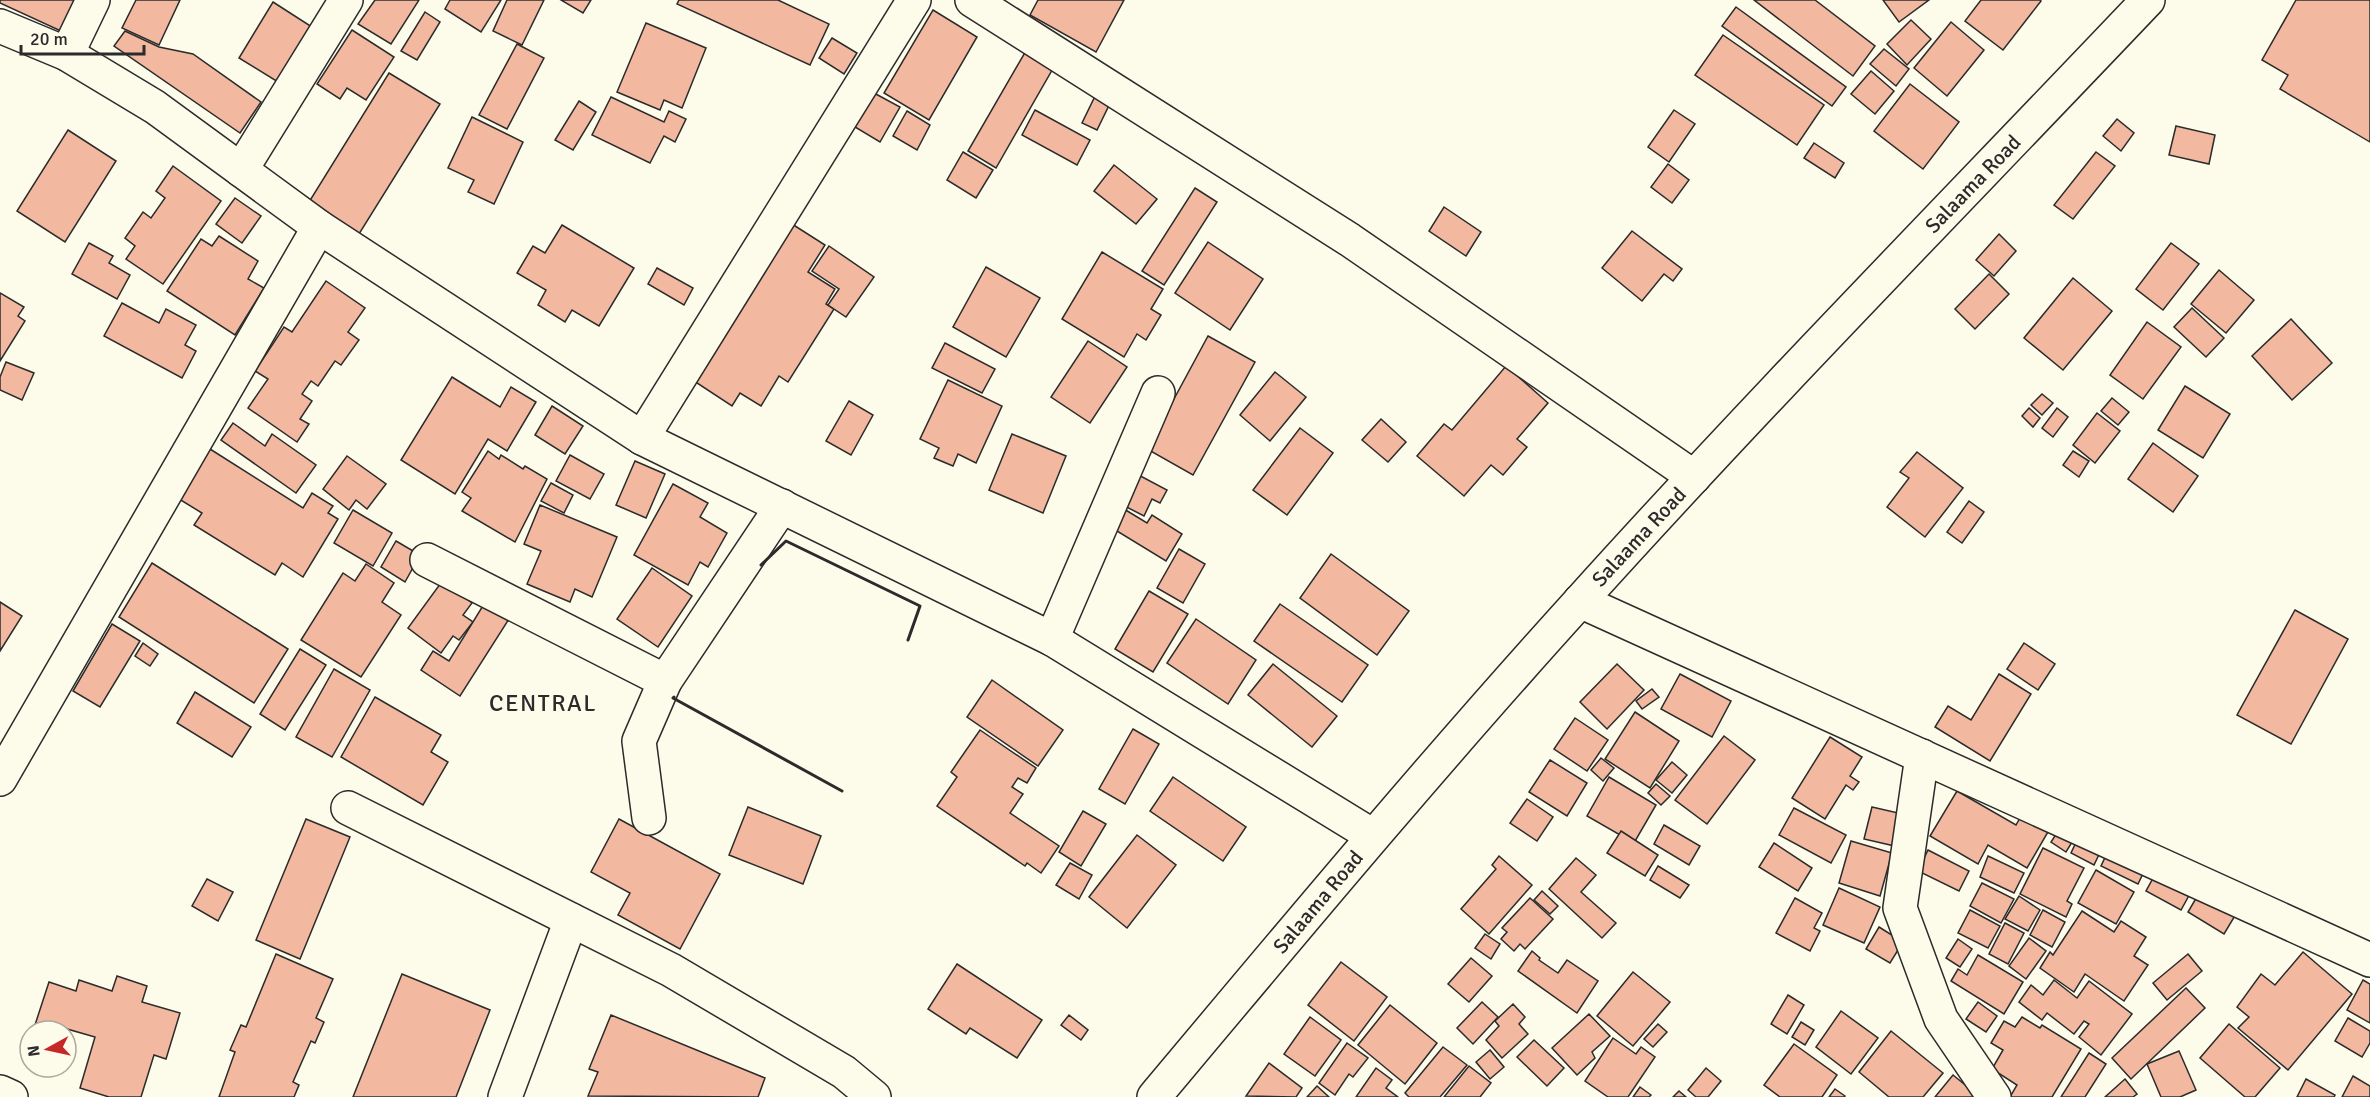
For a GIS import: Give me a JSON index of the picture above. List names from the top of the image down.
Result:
{
  "streets": {
    "street": ["Salaama Road"]
  },
  "districts": ["CENTRAL"],
  "scale_bar": "20 m",
  "north": "left"
}
